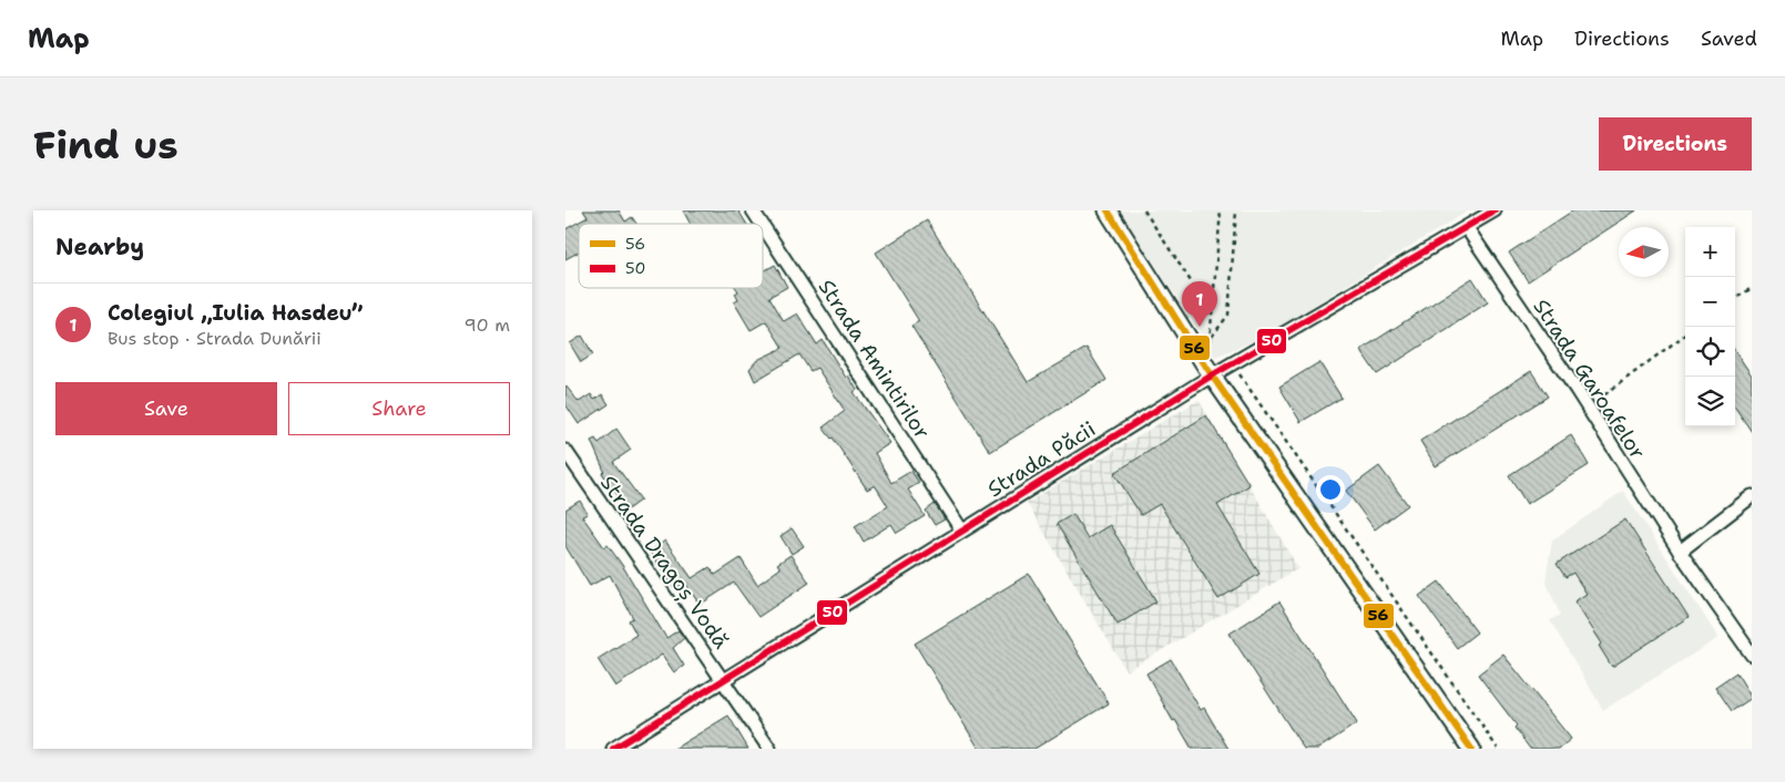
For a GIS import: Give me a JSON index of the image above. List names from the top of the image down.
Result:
{
  "streets": {
    "street": [
      "Strada Amintirilor",
      "Strada Garoafelor",
      "Strada Păcii",
      "Strada Dragoș Vodă"
    ]
  },
  "crossings": [
    ["Strada Amintirilor", "Strada Păcii"],
    ["Strada Garoafelor", "Strada Păcii"],
    ["Strada Păcii", "Strada Dragoș Vodă"]
  ],
  "lines": ["transit line 56", "transit line 50"],
  "legend": ["56", "50"],
  "north": "left",
  "page": {
    "header": "Map",
    "nav": ["Map", "Directions", "Saved"],
    "buttons": [
      "Directions",
      ["Save", "Share"]
    ],
    "title": "Find us",
    "heading": "Nearby",
    "map_buttons": ["+", "−"],
    "pins": "1",
    "list": [
      {
        "mark": "1",
        "name": "Colegiul „Iulia Hasdeu”",
        "note": "Bus stop · Strada Dunării",
        "value": "90 m"
      }
    ]
  }
}
